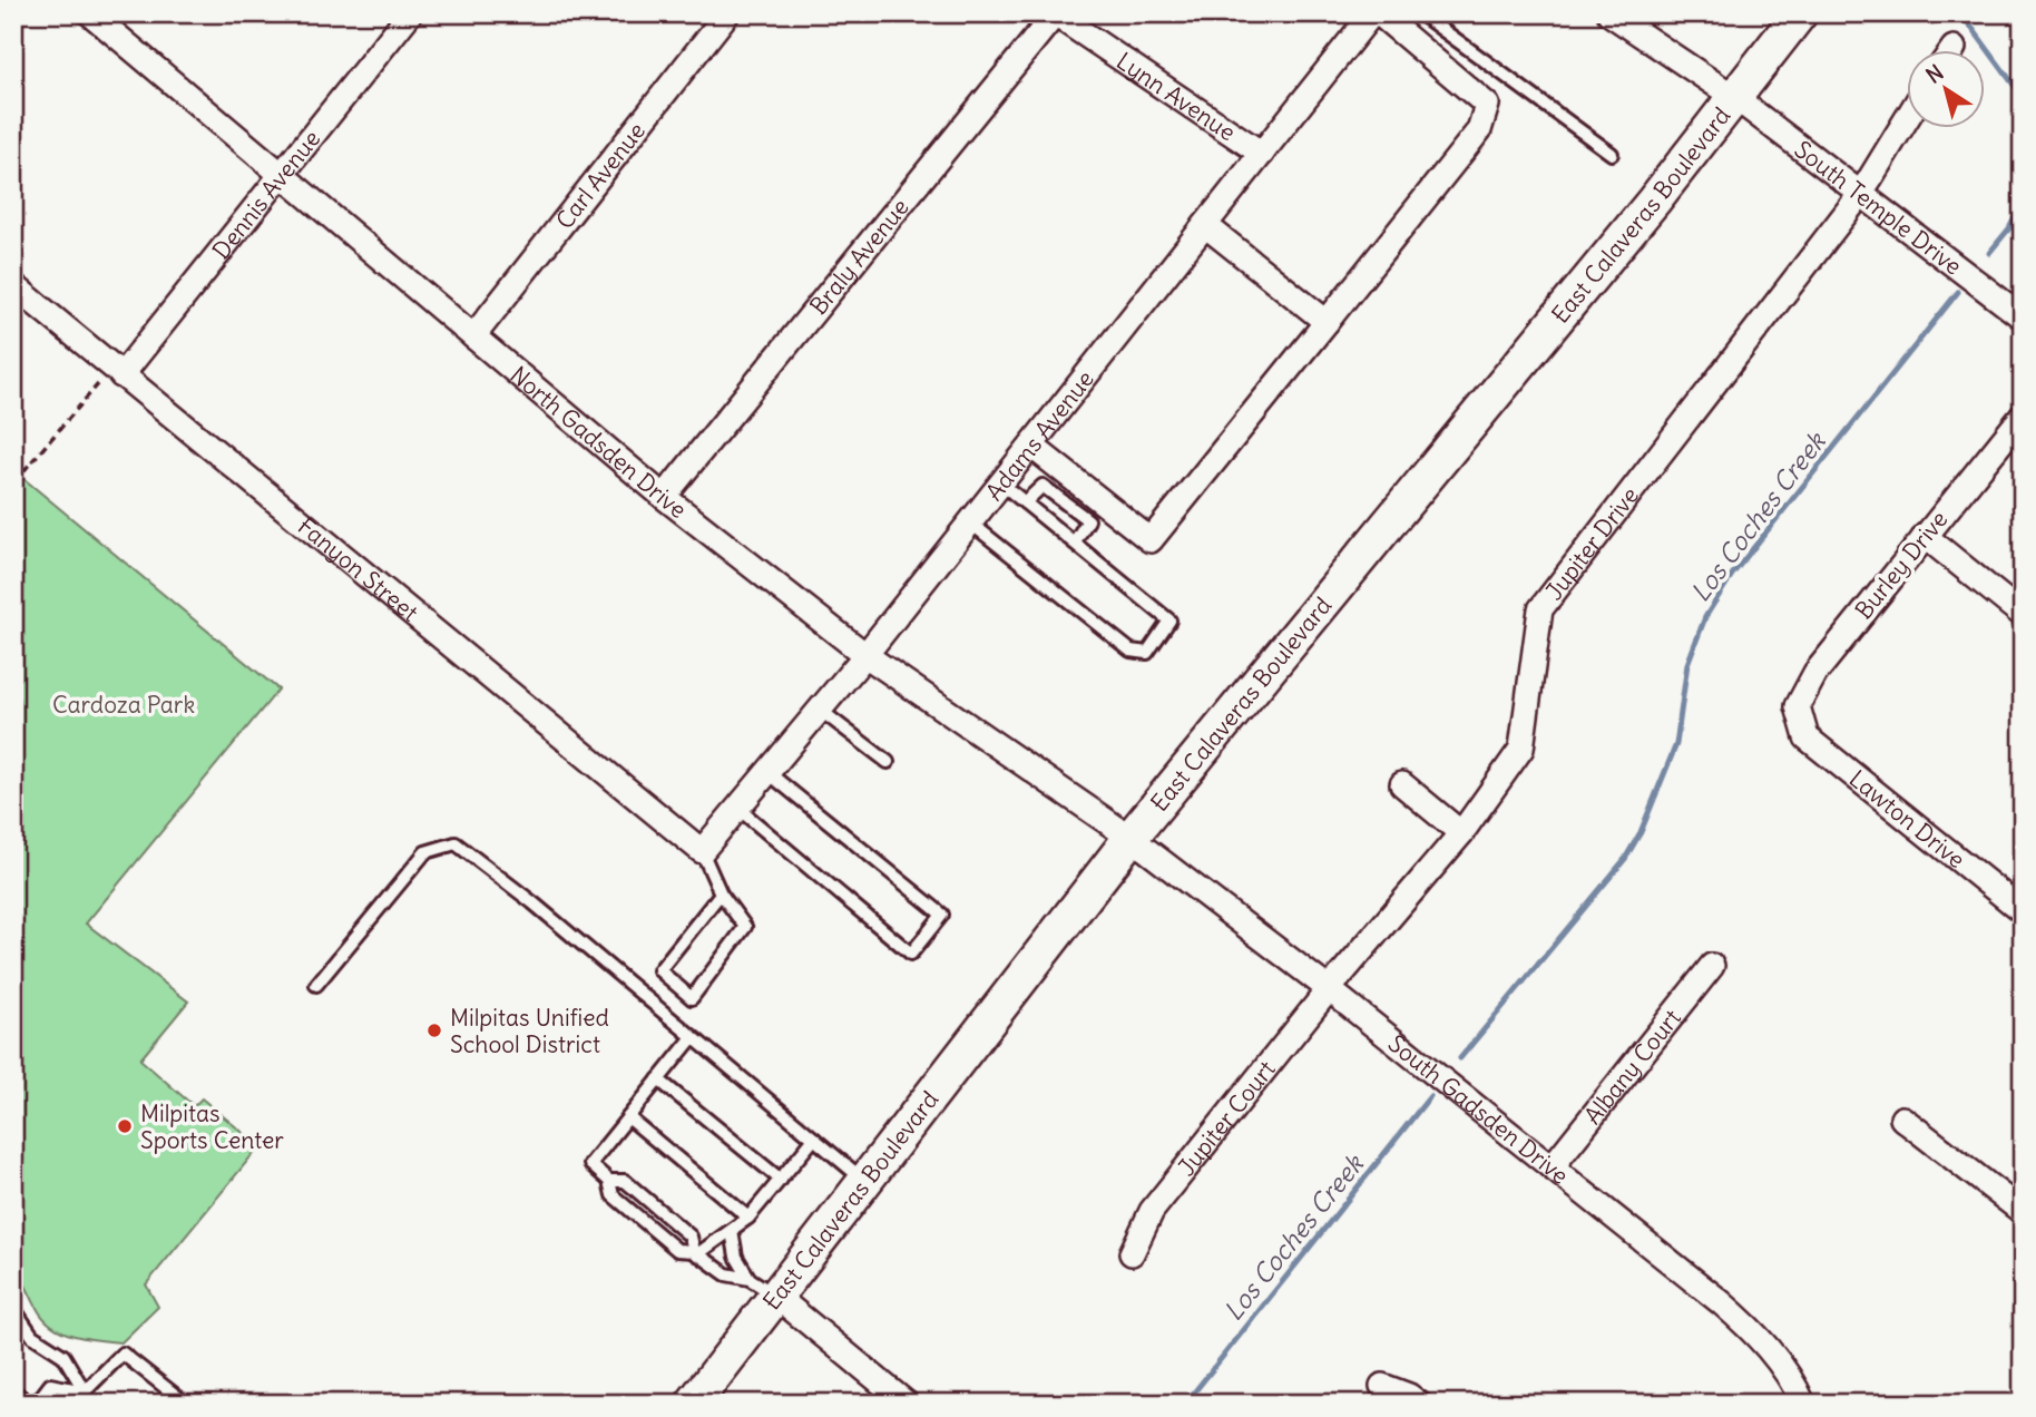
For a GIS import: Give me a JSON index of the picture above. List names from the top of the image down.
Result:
{
  "streets": {
    "main road": ["East Calaveras Boulevard"],
    "street": [
      "Lynn Avenue",
      "Carl Avenue",
      "Dennis Avenue",
      "South Temple Drive",
      "Braly Avenue",
      "Adams Avenue",
      "North Gadsden Drive",
      "Jupiter Drive",
      "Burley Drive",
      "Fanyon Street",
      "Lawton Drive",
      "Albany Court",
      "South Gadsden Drive",
      "Jupiter Court"
    ]
  },
  "crossings": [
    ["Lynn Avenue", "Braly Avenue"],
    ["Lynn Avenue", "Adams Avenue"],
    ["Carl Avenue", "North Gadsden Drive"],
    ["Dennis Avenue", "North Gadsden Drive"],
    ["Dennis Avenue", "Fanyon Street"],
    ["South Temple Drive", "East Calaveras Boulevard"],
    ["South Temple Drive", "Jupiter Drive"],
    ["East Calaveras Boulevard", "North Gadsden Drive"],
    ["East Calaveras Boulevard", "South Gadsden Drive"],
    ["Braly Avenue", "North Gadsden Drive"],
    ["Adams Avenue", "North Gadsden Drive"],
    ["Adams Avenue", "Fanyon Street"],
    ["North Gadsden Drive", "South Gadsden Drive"],
    ["Jupiter Drive", "South Gadsden Drive"],
    ["Jupiter Drive", "Jupiter Court"],
    ["Burley Drive", "Lawton Drive"],
    ["Albany Court", "South Gadsden Drive"],
    ["South Gadsden Drive", "Jupiter Court"]
  ],
  "water": ["Los Coches Creek"],
  "parks": ["Cardoza Park"],
  "places": ["Milpitas Unified School District", "Milpitas Sports Center"],
  "north": "top left"
}
